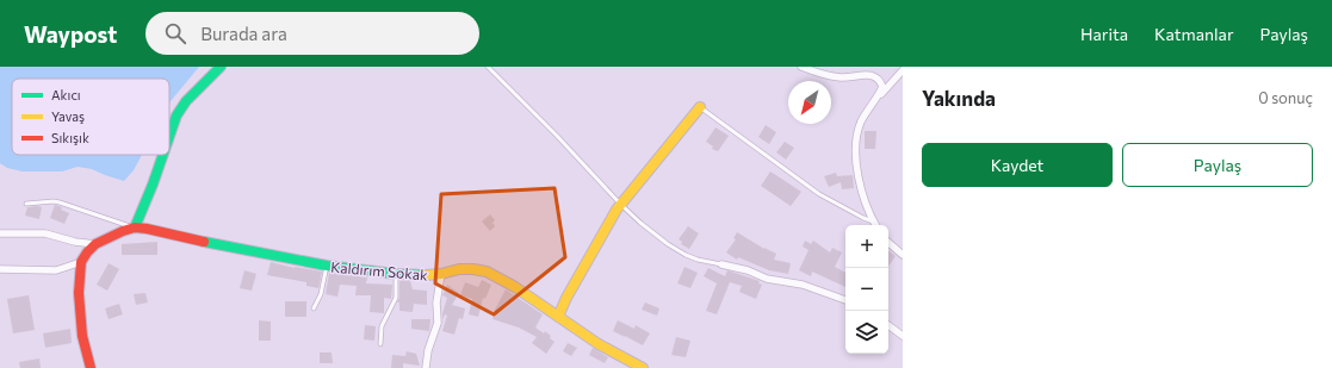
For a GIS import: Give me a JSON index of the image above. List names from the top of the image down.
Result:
{
  "streets": {
    "street": ["Kaldırım Sokak"]
  },
  "legend": ["Akıcı", "Yavaş", "Sıkışık"],
  "north": "bottom left",
  "page": {
    "header": "Waypost",
    "search": "Burada ara",
    "nav": ["Harita", "Katmanlar", "Paylaş"],
    "heading": ["Yakında", "0 sonuç"],
    "buttons": ["Kaydet", "Paylaş"],
    "map_buttons": ["+", "−"]
  }
}
